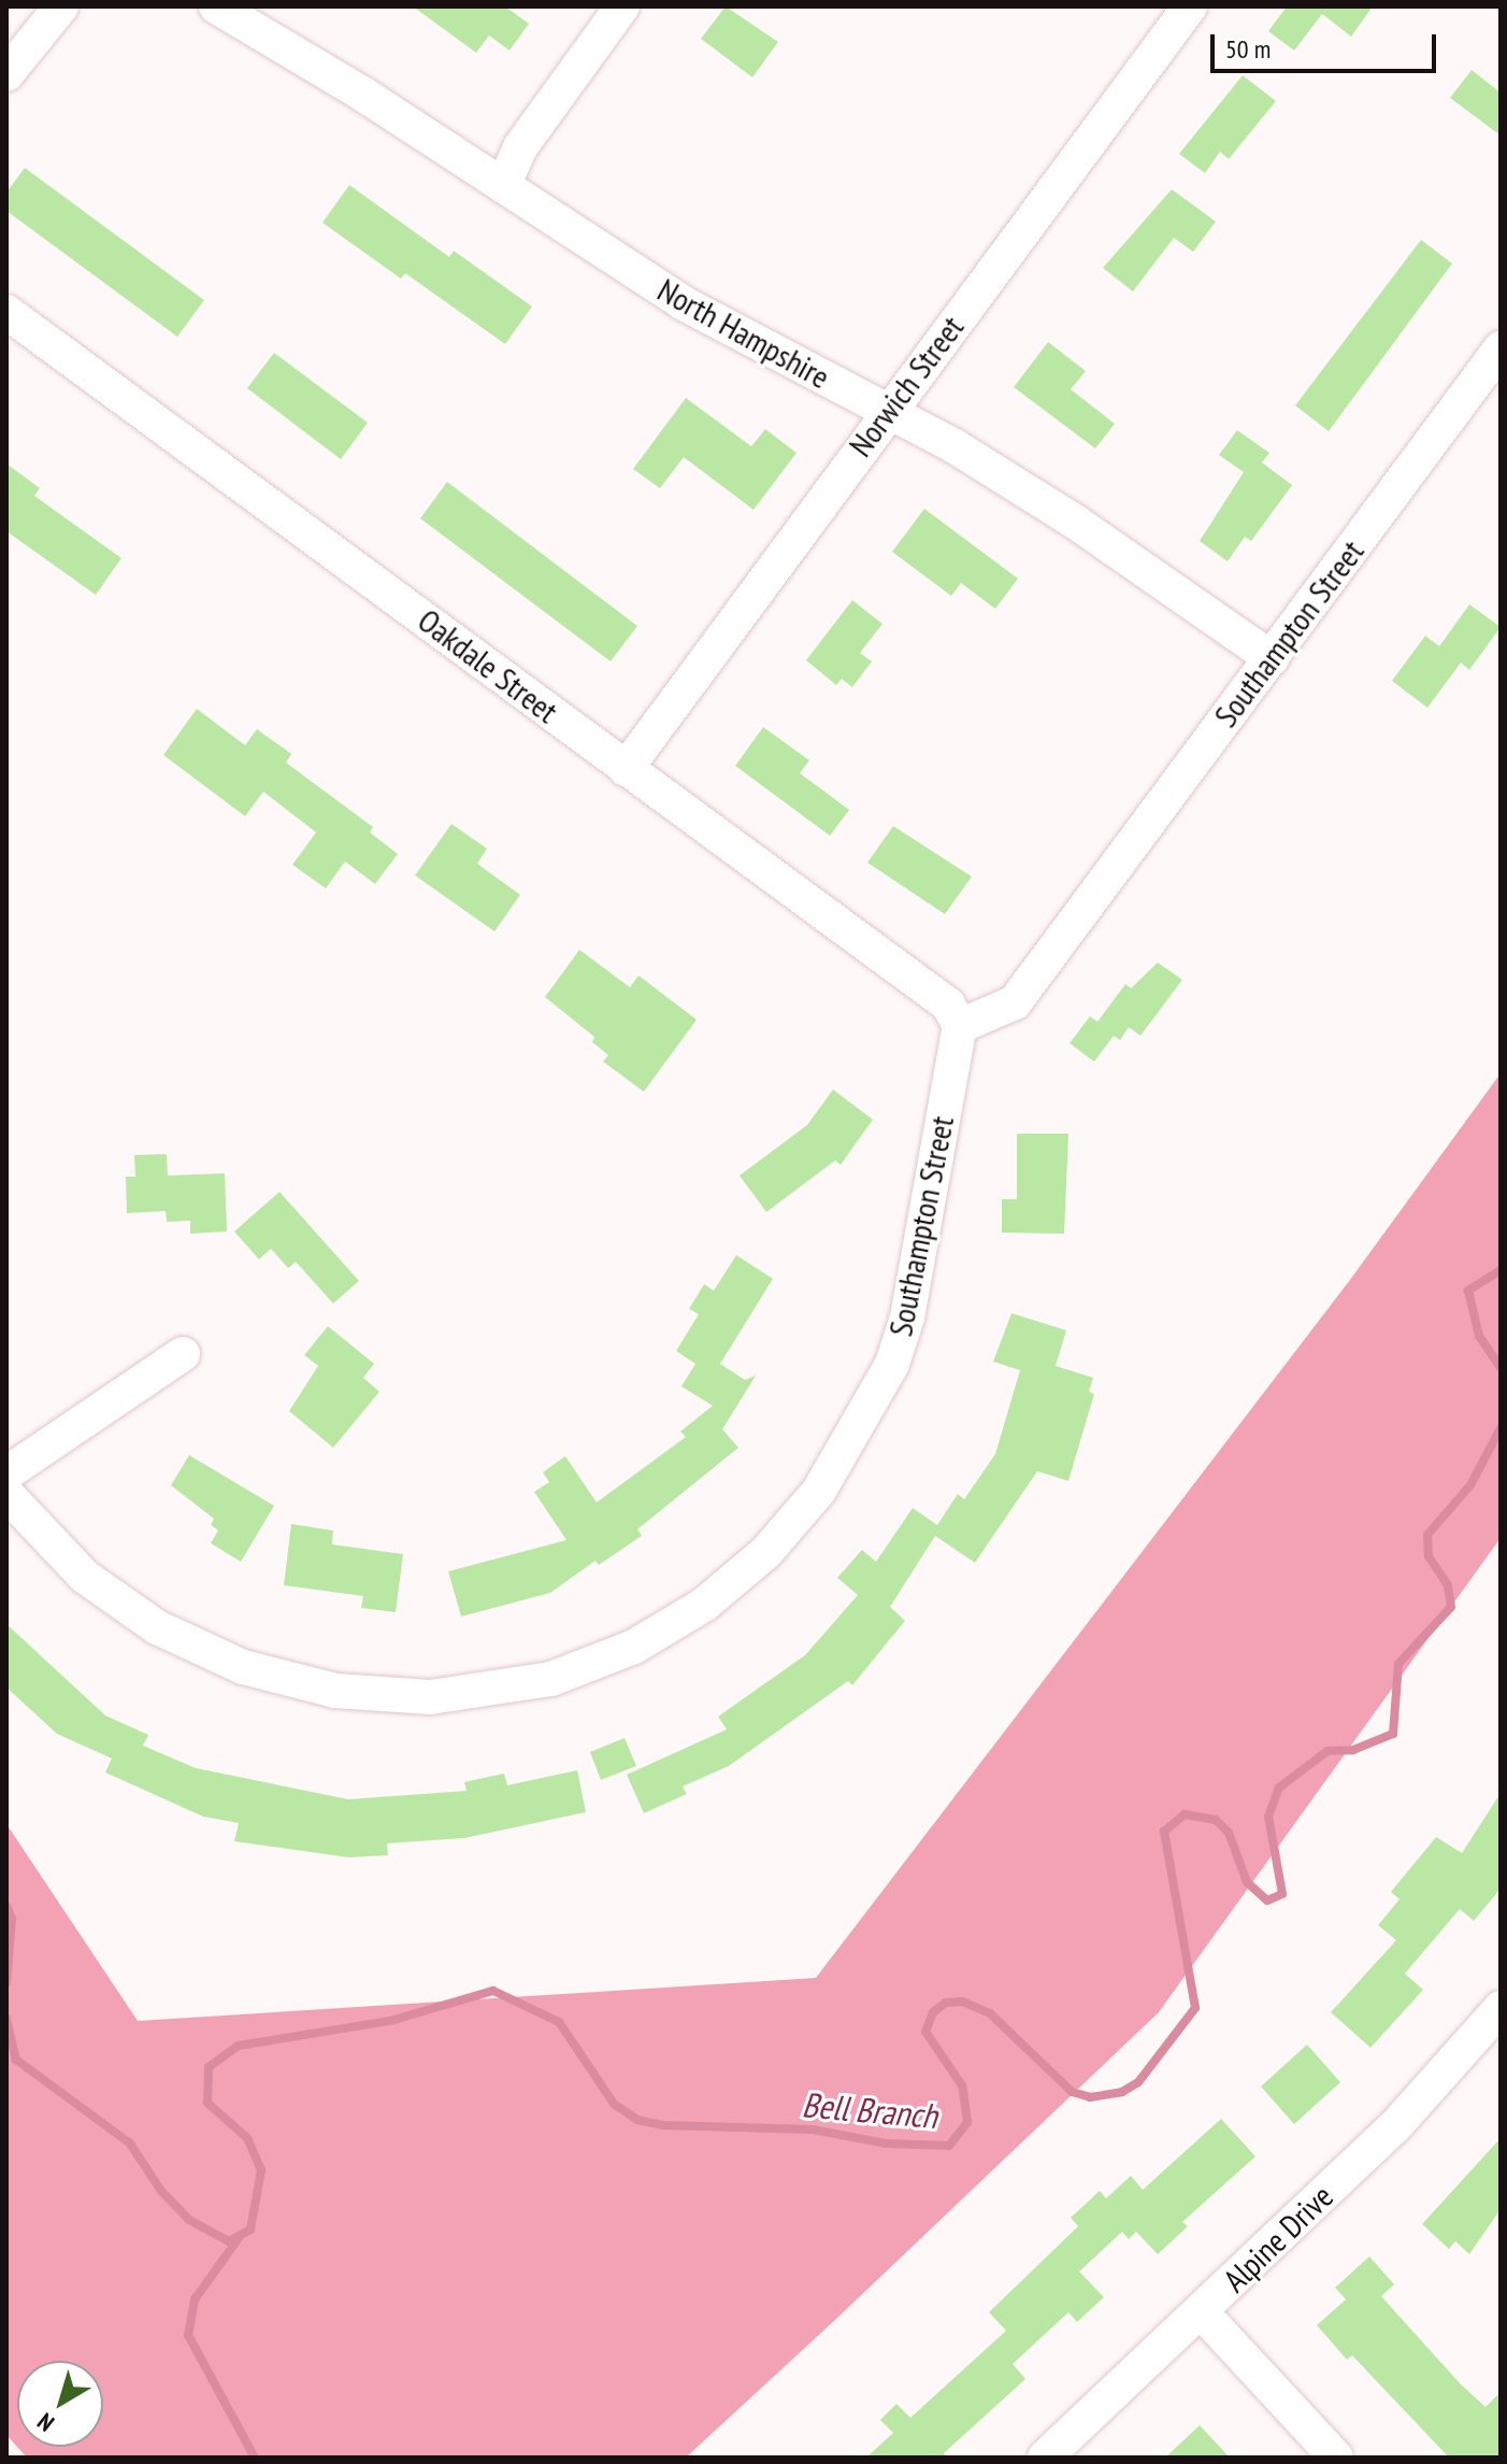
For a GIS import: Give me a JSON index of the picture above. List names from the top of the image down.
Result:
{
  "streets": {
    "street": [
      "North Hampshire",
      "Norwich Street",
      "Southampton Street",
      "Oakdale Street",
      "Alpine Drive"
    ]
  },
  "crossings": [
    ["North Hampshire", "Norwich Street"],
    ["North Hampshire", "Southampton Street"],
    ["Norwich Street", "Oakdale Street"],
    ["Southampton Street", "Oakdale Street"]
  ],
  "water": ["Bell Branch"],
  "scale_bar": "50 m",
  "north": "bottom left"
}
